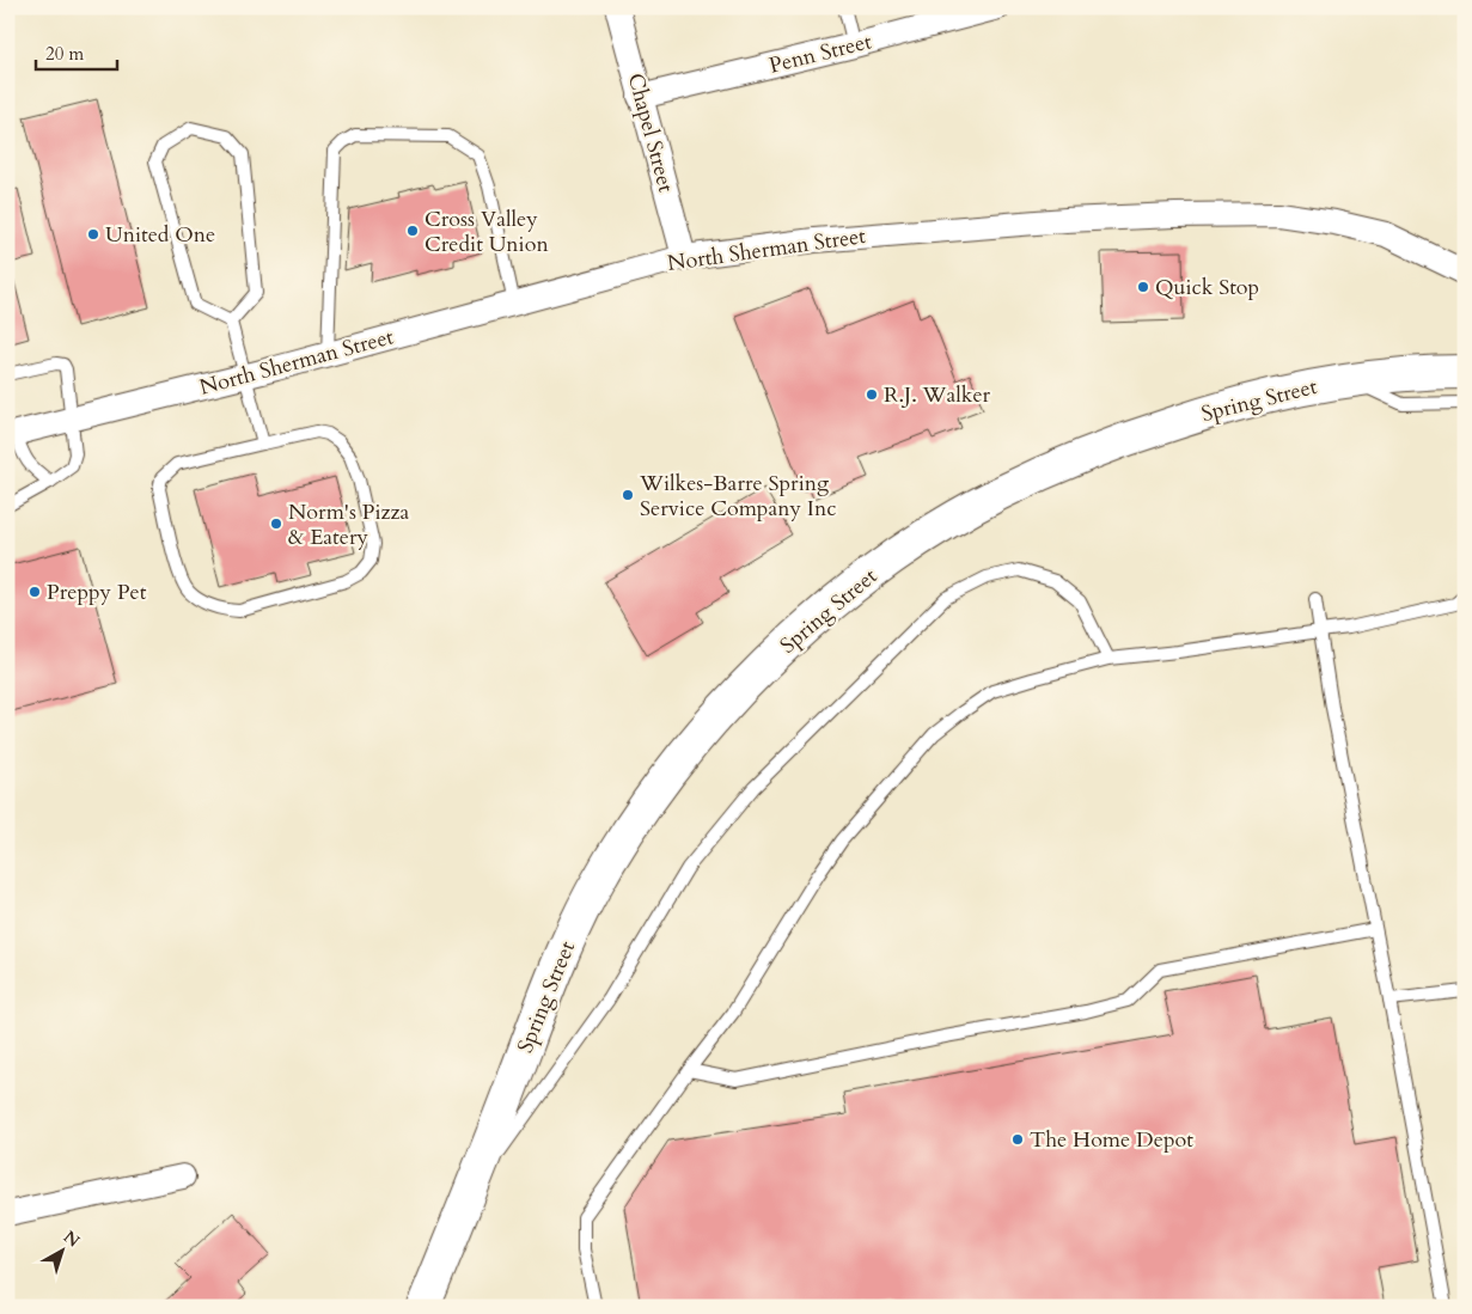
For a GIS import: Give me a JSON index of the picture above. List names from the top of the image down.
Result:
{
  "streets": {
    "main road": ["Spring Street"],
    "street": ["Penn Street", "Chapel Street", "North Sherman Street"]
  },
  "crossings": [
    ["Penn Street", "Chapel Street"],
    ["Chapel Street", "North Sherman Street"]
  ],
  "places": [
    "Cross Valley Credit Union",
    "United One",
    "Quick Stop",
    "R.J. Walker",
    "Wilkes-Barre Spring Service Company Inc",
    "Norm's Pizza & Eatery",
    "Preppy Pet",
    "The Home Depot"
  ],
  "scale_bar": "20 m",
  "north": "top right"
}
